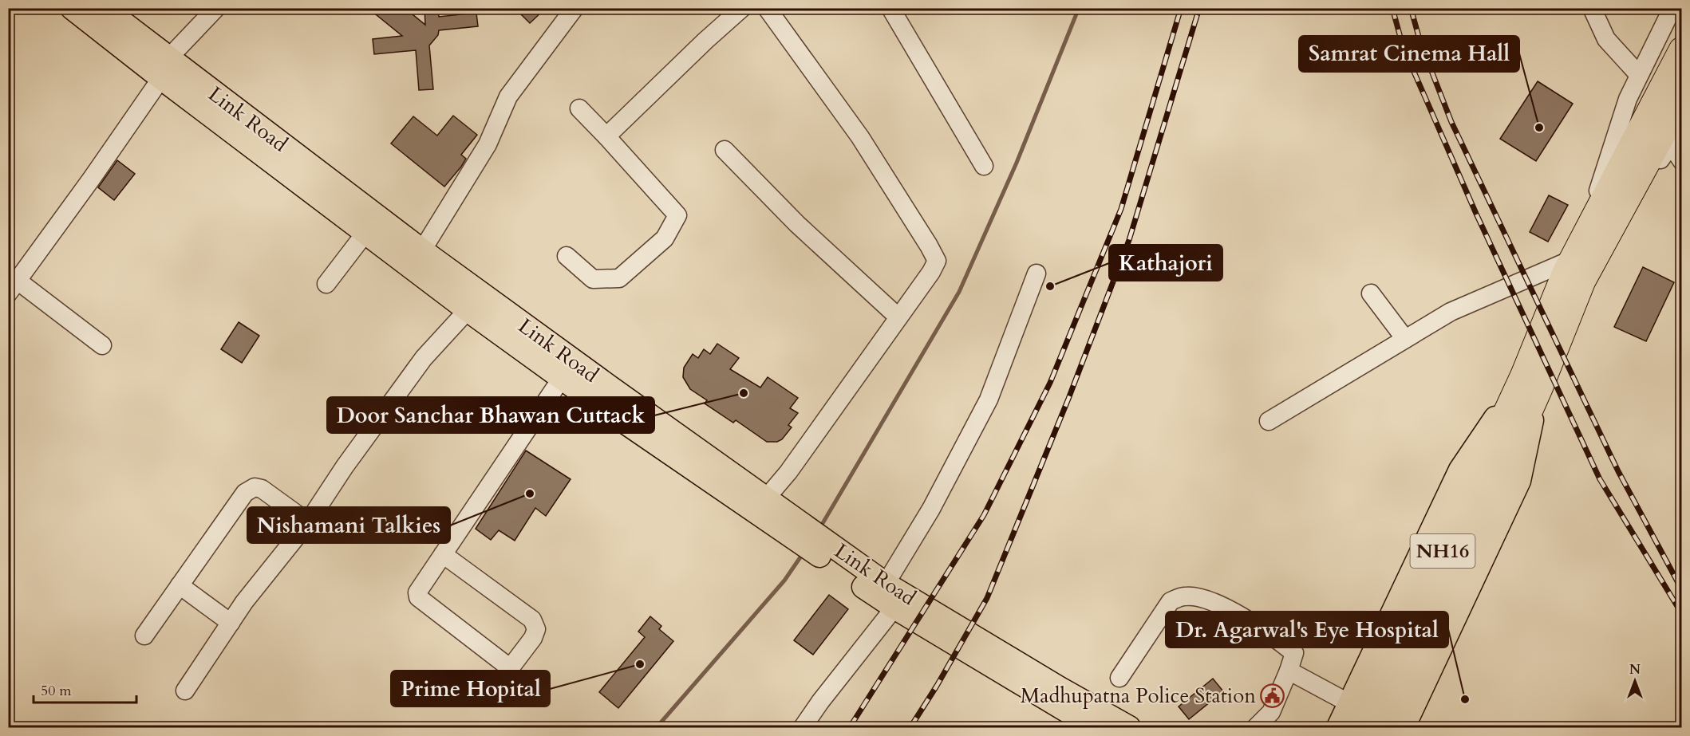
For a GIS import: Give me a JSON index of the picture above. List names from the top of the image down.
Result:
{
  "streets": {
    "highway": ["NH16"],
    "main road": ["Link Road"]
  },
  "places": {
    "other": [
      "Samrat Cinema Hall",
      "Kathajori",
      "Door Sanchar Bhawan Cuttack",
      "Nishamani Talkies",
      "Prime Hopital",
      "Dr. Agarwal's Eye Hospital"
    ],
    "public building": ["Madhupatna Police Station"]
  },
  "scale_bar": "50 m",
  "north": "top"
}
